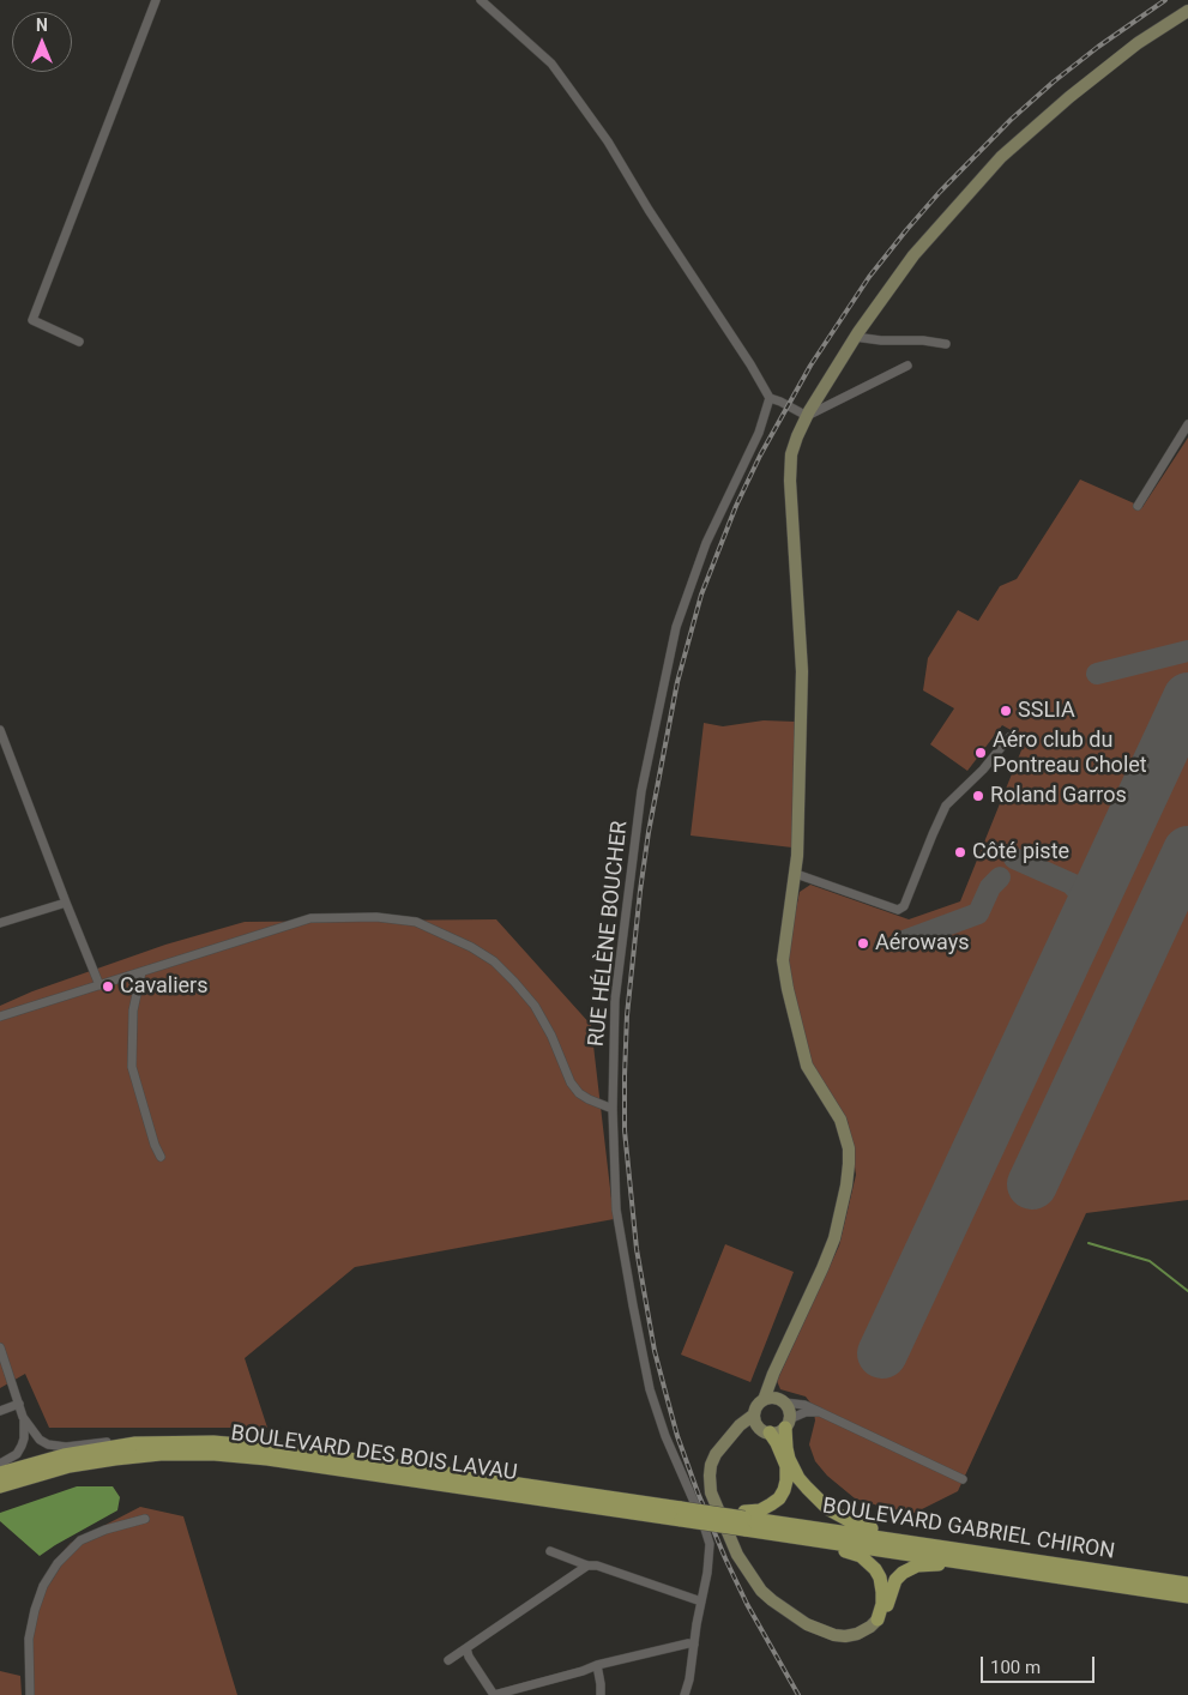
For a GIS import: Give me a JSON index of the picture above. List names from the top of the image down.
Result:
{
  "streets": {
    "main road": ["BOULEVARD DES BOIS LAVAU", "BOULEVARD GABRIEL CHIRON"],
    "street": ["RUE HÉLÈNE BOUCHER"]
  },
  "crossings": [
    ["BOULEVARD DES BOIS LAVAU", "BOULEVARD GABRIEL CHIRON"]
  ],
  "places": [
    "SSLIA",
    "Aéro club du Pontreau Cholet",
    "Roland Garros",
    "Côté piste",
    "Aéroways",
    "Cavaliers"
  ],
  "scale_bar": "100 m",
  "north": "top"
}
